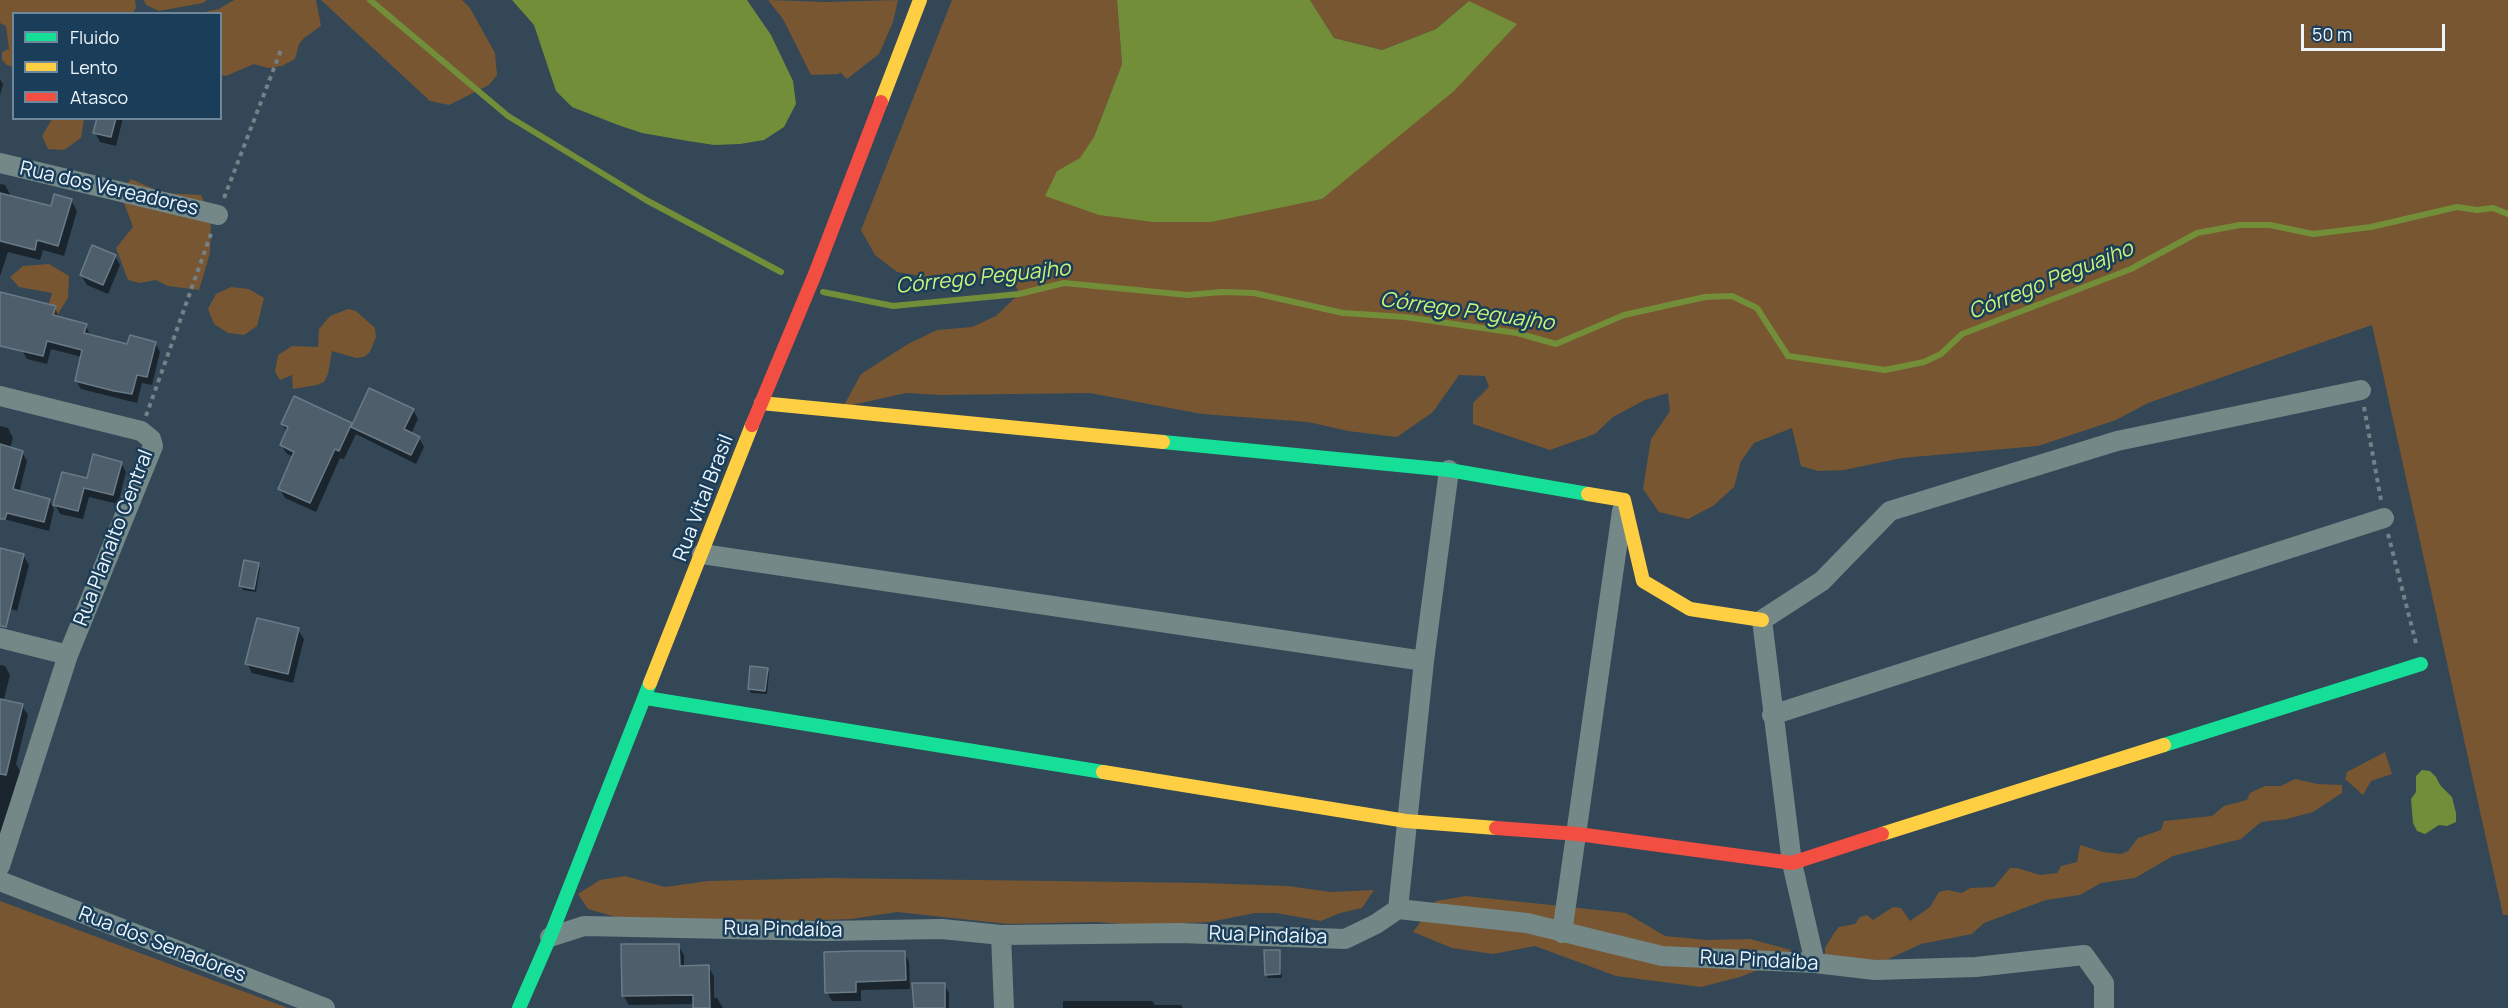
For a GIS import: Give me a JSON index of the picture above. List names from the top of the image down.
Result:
{
  "streets": {
    "street": [
      "Rua dos Vereadores",
      "Rua Vital Brasil",
      "Rua Planalto Central",
      "Rua Pindaíba",
      "Rua dos Senadores"
    ]
  },
  "crossings": [
    ["Rua dos Vereadores", "Rua Planalto Central"],
    ["Rua Vital Brasil", "Rua Pindaíba"]
  ],
  "water": ["Córrego Peguajho"],
  "legend": ["Fluido", "Lento", "Atasco"],
  "scale_bar": "50 m"
}
